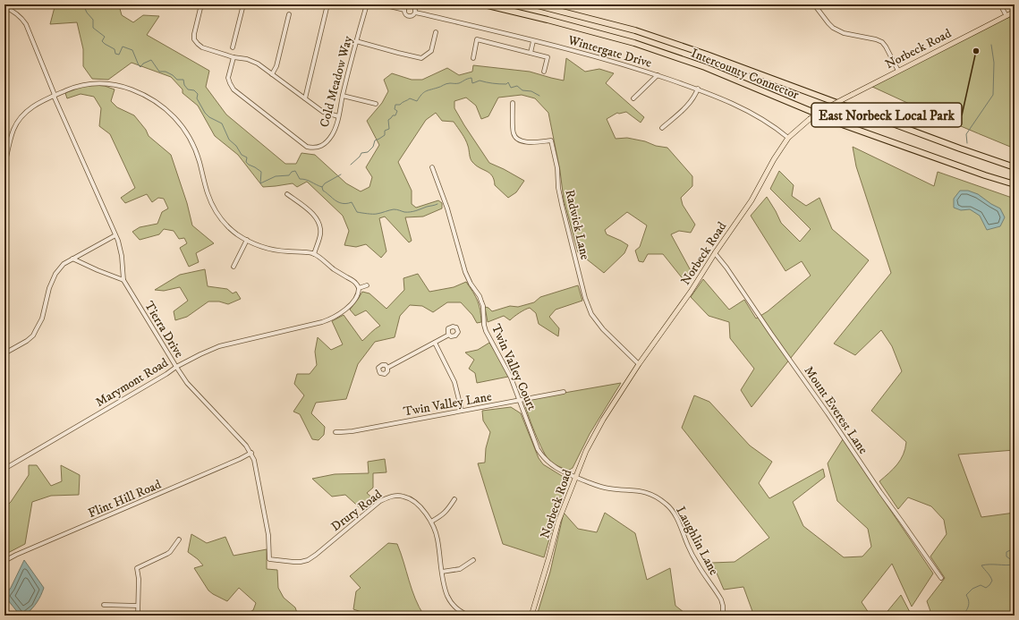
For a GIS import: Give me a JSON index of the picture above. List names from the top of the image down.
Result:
{
  "streets": {
    "highway": ["Intercounty Connector"],
    "main road": ["Norbeck Road"],
    "street": [
      "Wintergate Drive",
      "Cold Meadow Way",
      "Radwick Lane",
      "Tierra Drive",
      "Twin Valley Court",
      "Marymont Road",
      "Twin Valley Lane",
      "Mount Everest Lane",
      "Flint Hill Road",
      "Drury Road",
      "Laughlin Lane"
    ]
  },
  "crossings": [
    ["Norbeck Road", "Wintergate Drive"],
    ["Norbeck Road", "Radwick Lane"],
    ["Norbeck Road", "Twin Valley Court"],
    ["Norbeck Road", "Mount Everest Lane"],
    ["Norbeck Road", "Laughlin Lane"],
    ["Tierra Drive", "Marymont Road"],
    ["Tierra Drive", "Flint Hill Road"],
    ["Tierra Drive", "Drury Road"],
    ["Twin Valley Court", "Twin Valley Lane"],
    ["Twin Valley Court", "Laughlin Lane"]
  ],
  "places": ["East Norbeck Local Park"]
}
